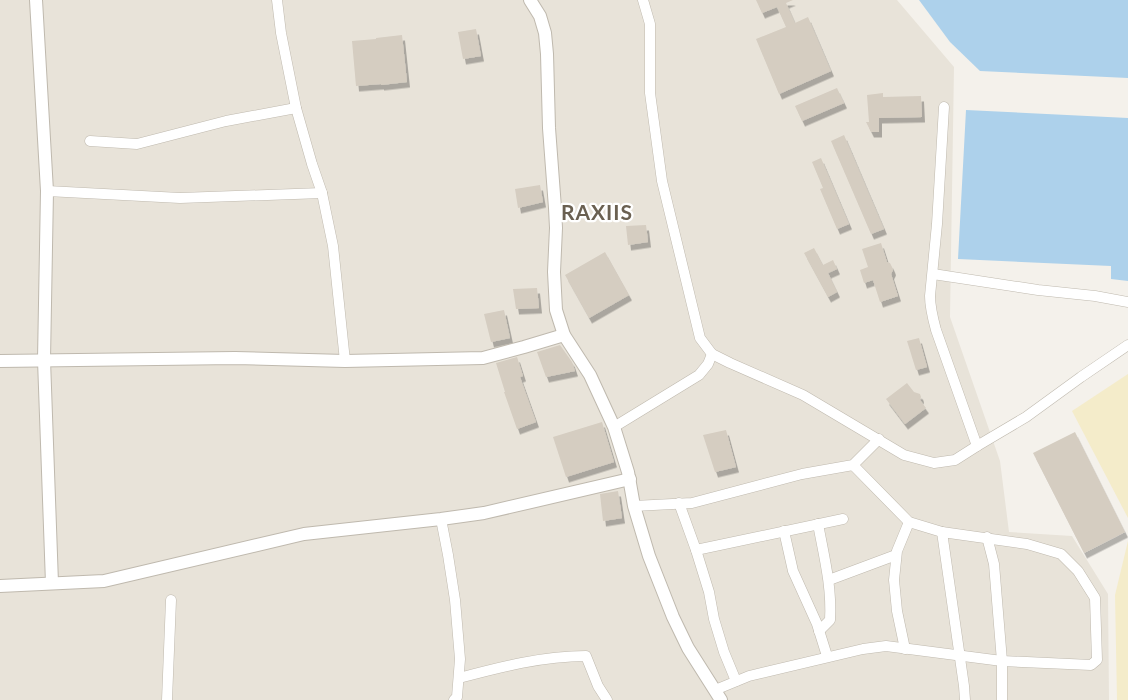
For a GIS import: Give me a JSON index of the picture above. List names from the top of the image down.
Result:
{
  "districts": ["RAXIIS"]
}
